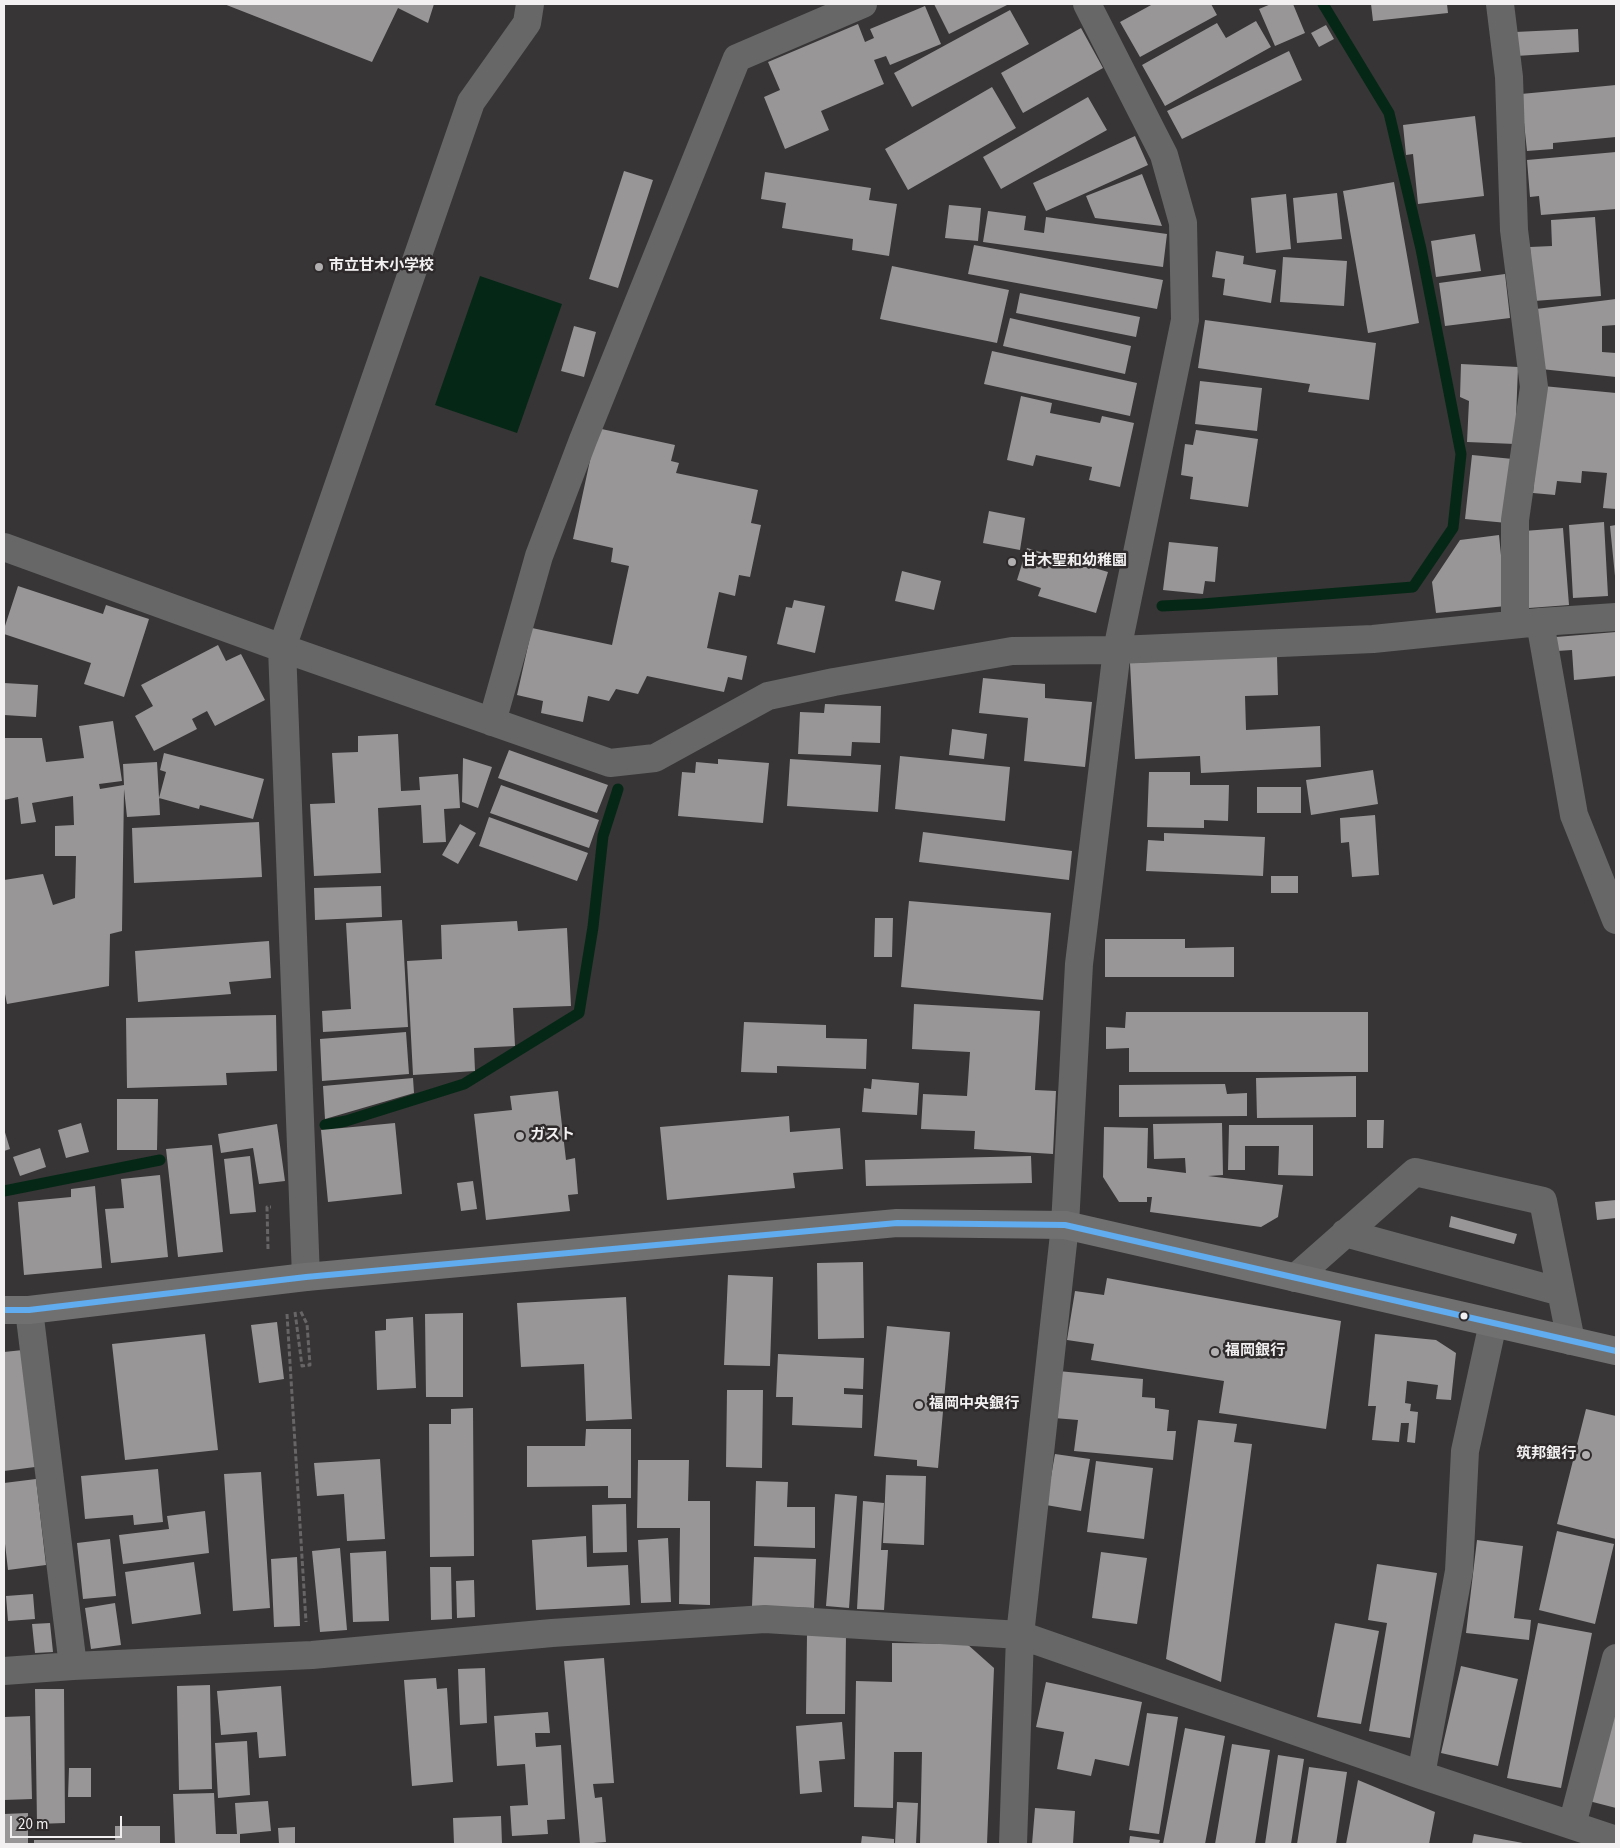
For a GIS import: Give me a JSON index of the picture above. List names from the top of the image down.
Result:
{
  "places": [
    "市立甘木小学校",
    "甘木聖和幼稚園",
    "ガスト",
    "福岡銀行",
    "福岡中央銀行",
    "筑邦銀行"
  ],
  "scale_bar": "20 m"
}
